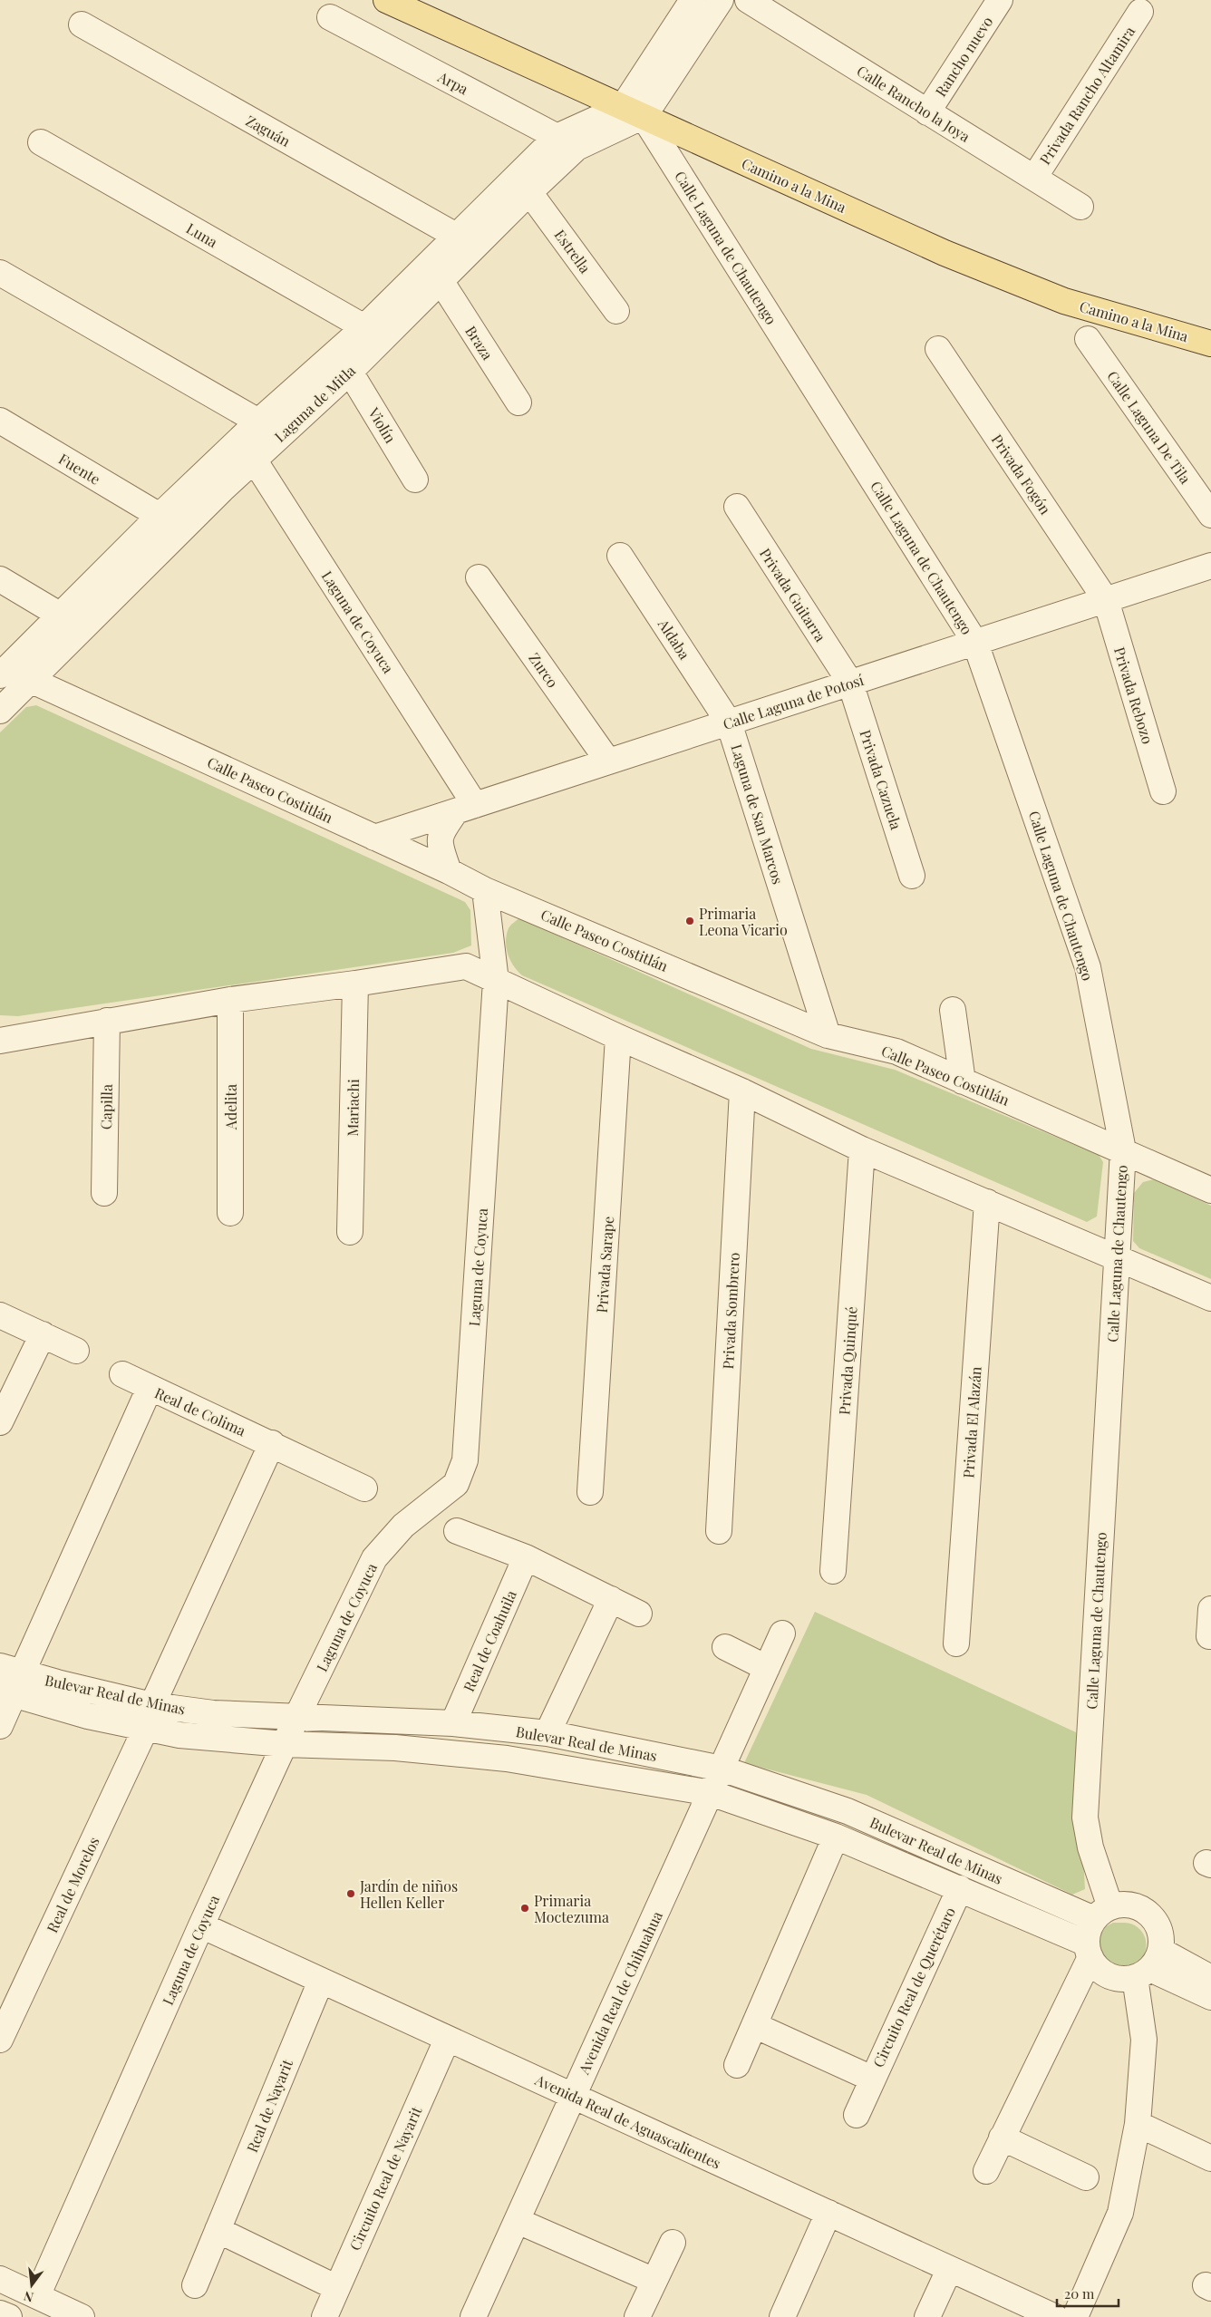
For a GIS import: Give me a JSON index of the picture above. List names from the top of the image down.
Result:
{
  "streets": {
    "main road": ["Camino a la Mina"],
    "street": [
      "Rancho nuevo",
      "Arpa",
      "Privada Rancho Altamira",
      "Calle Rancho la Joya",
      "Zaguán",
      "Luna",
      "Calle Laguna de Chautengo",
      "Estrella",
      "Braza",
      "Laguna de Mitla",
      "Violín",
      "Calle Laguna De Tila",
      "Fuente",
      "Privada Fogón",
      "Privada Guitarra",
      "Laguna de Coyuca",
      "Aldaba",
      "Zurco",
      "Privada Rebozo",
      "Calle Laguna de Potosí",
      "Privada Cazuela",
      "Calle Paseo Costitlán",
      "Laguna de San Marcos",
      "Capilla",
      "Adelita",
      "Mariachi",
      "Privada Sarape",
      "Privada Sombrero",
      "Privada Quinqué",
      "Real de Colima",
      "Privada El Alazán",
      "Real de Coahuila",
      "Bulevar Real de Minas",
      "Real de Morelos",
      "Circuito Real de Querétaro",
      "Avenida Real de Chihuahua",
      "Real de Nayarit",
      "Avenida Real de Aguascalientes",
      "Circuito Real de Nayarit"
    ]
  },
  "crossings": [
    ["Rancho nuevo", "Calle Rancho la Joya"],
    ["Arpa", "Laguna de Mitla"],
    ["Privada Rancho Altamira", "Calle Rancho la Joya"],
    ["Zaguán", "Laguna de Mitla"],
    ["Camino a la Mina", "Calle Laguna de Chautengo"],
    ["Camino a la Mina", "Laguna de Mitla"],
    ["Luna", "Laguna de Mitla"],
    ["Calle Laguna de Chautengo", "Laguna de Mitla"],
    ["Calle Laguna de Chautengo", "Calle Laguna de Potosí"],
    ["Calle Laguna de Chautengo", "Calle Paseo Costitlán"],
    ["Calle Laguna de Chautengo", "Bulevar Real de Minas"],
    ["Estrella", "Laguna de Mitla"],
    ["Braza", "Laguna de Mitla"],
    ["Laguna de Mitla", "Violín"],
    ["Laguna de Mitla", "Fuente"],
    ["Laguna de Mitla", "Laguna de Coyuca"],
    ["Laguna de Mitla", "Calle Paseo Costitlán"],
    ["Privada Fogón", "Privada Rebozo"],
    ["Privada Fogón", "Calle Laguna de Potosí"],
    ["Privada Guitarra", "Calle Laguna de Potosí"],
    ["Privada Guitarra", "Privada Cazuela"],
    ["Laguna de Coyuca", "Calle Laguna de Potosí"],
    ["Laguna de Coyuca", "Calle Paseo Costitlán"],
    ["Laguna de Coyuca", "Bulevar Real de Minas"],
    ["Laguna de Coyuca", "Avenida Real de Aguascalientes"],
    ["Aldaba", "Calle Laguna de Potosí"],
    ["Aldaba", "Laguna de San Marcos"],
    ["Zurco", "Calle Laguna de Potosí"],
    ["Privada Rebozo", "Calle Laguna de Potosí"],
    ["Calle Laguna de Potosí", "Privada Cazuela"],
    ["Calle Laguna de Potosí", "Calle Paseo Costitlán"],
    ["Calle Laguna de Potosí", "Laguna de San Marcos"],
    ["Calle Paseo Costitlán", "Laguna de San Marcos"],
    ["Real de Colima", "Bulevar Real de Minas"],
    ["Real de Coahuila", "Bulevar Real de Minas"],
    ["Bulevar Real de Minas", "Real de Morelos"],
    ["Bulevar Real de Minas", "Circuito Real de Querétaro"],
    ["Bulevar Real de Minas", "Avenida Real de Chihuahua"],
    ["Avenida Real de Chihuahua", "Avenida Real de Aguascalientes"],
    ["Real de Nayarit", "Avenida Real de Aguascalientes"],
    ["Avenida Real de Aguascalientes", "Circuito Real de Nayarit"]
  ],
  "places": ["Primaria Leona Vicario", "Jardín de niños Hellen Keller", "Primaria Moctezuma"],
  "scale_bar": "20 m",
  "north": "bottom"
}
